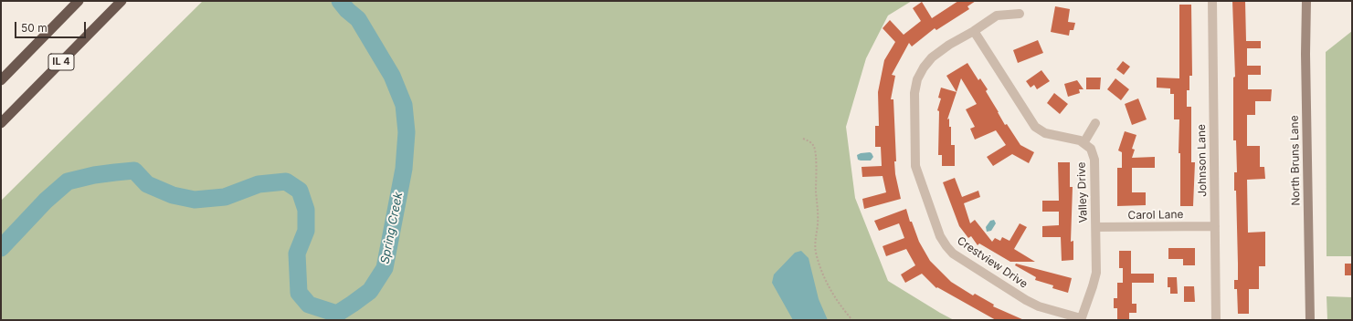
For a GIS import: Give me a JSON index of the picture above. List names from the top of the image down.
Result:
{
  "streets": {
    "highway": ["IL 4"],
    "main road": ["North Bruns Lane"],
    "street": [
      "Johnson Lane",
      "Valley Drive",
      "Carol Lane",
      "Crestview Drive"
    ]
  },
  "crossings": [
    ["Johnson Lane", "Carol Lane"],
    ["Valley Drive", "Carol Lane"],
    ["Valley Drive", "Crestview Drive"]
  ],
  "water": ["Spring Creek"],
  "scale_bar": "50 m"
}
